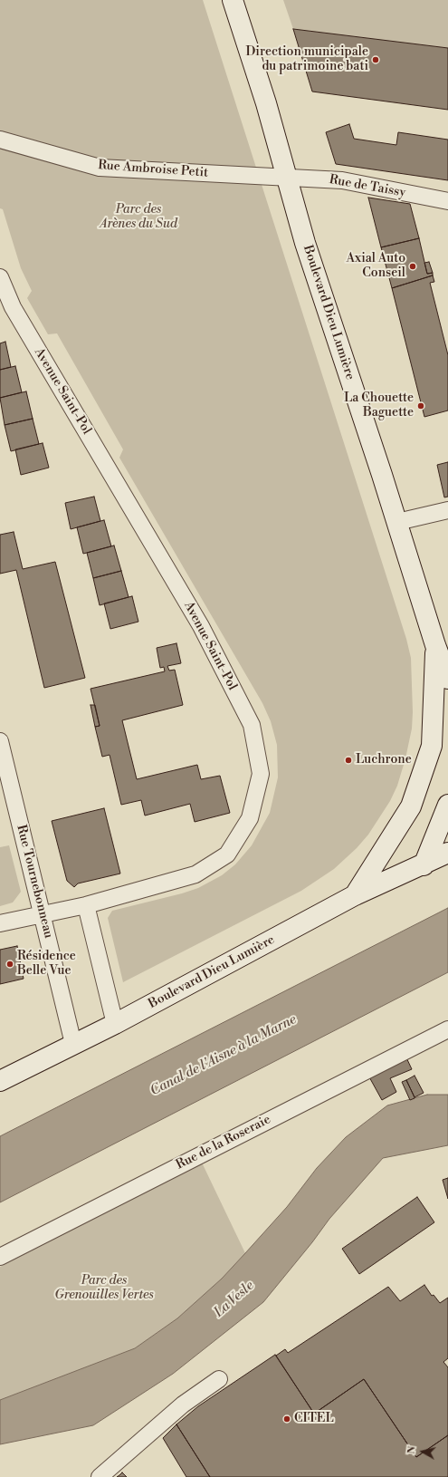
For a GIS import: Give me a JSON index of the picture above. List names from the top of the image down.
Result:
{
  "streets": {
    "main road": ["Boulevard Dieu Lumière"],
    "street": [
      "Rue Ambroise Petit",
      "Rue de Taissy",
      "Avenue Saint-Pol",
      "Rue Tournebonneau",
      "Rue de la Roseraie"
    ]
  },
  "crossings": [
    ["Rue Ambroise Petit", "Rue de Taissy"],
    ["Rue Ambroise Petit", "Boulevard Dieu Lumière"],
    ["Rue de Taissy", "Boulevard Dieu Lumière"],
    ["Boulevard Dieu Lumière", "Rue Tournebonneau"],
    ["Avenue Saint-Pol", "Rue Tournebonneau"]
  ],
  "water": ["Canal de l'Aisne à la Marne", "La Vesle"],
  "parks": ["Parc des Arènes du Sud", "Parc des Grenouilles Vertes"],
  "places": [
    "Direction municipale du patrimoine bati",
    "Axial Auto Conseil",
    "La Chouette Baguette",
    "Luchrone",
    "Résidence Belle Vue",
    "CITEL"
  ],
  "north": "left"
}
